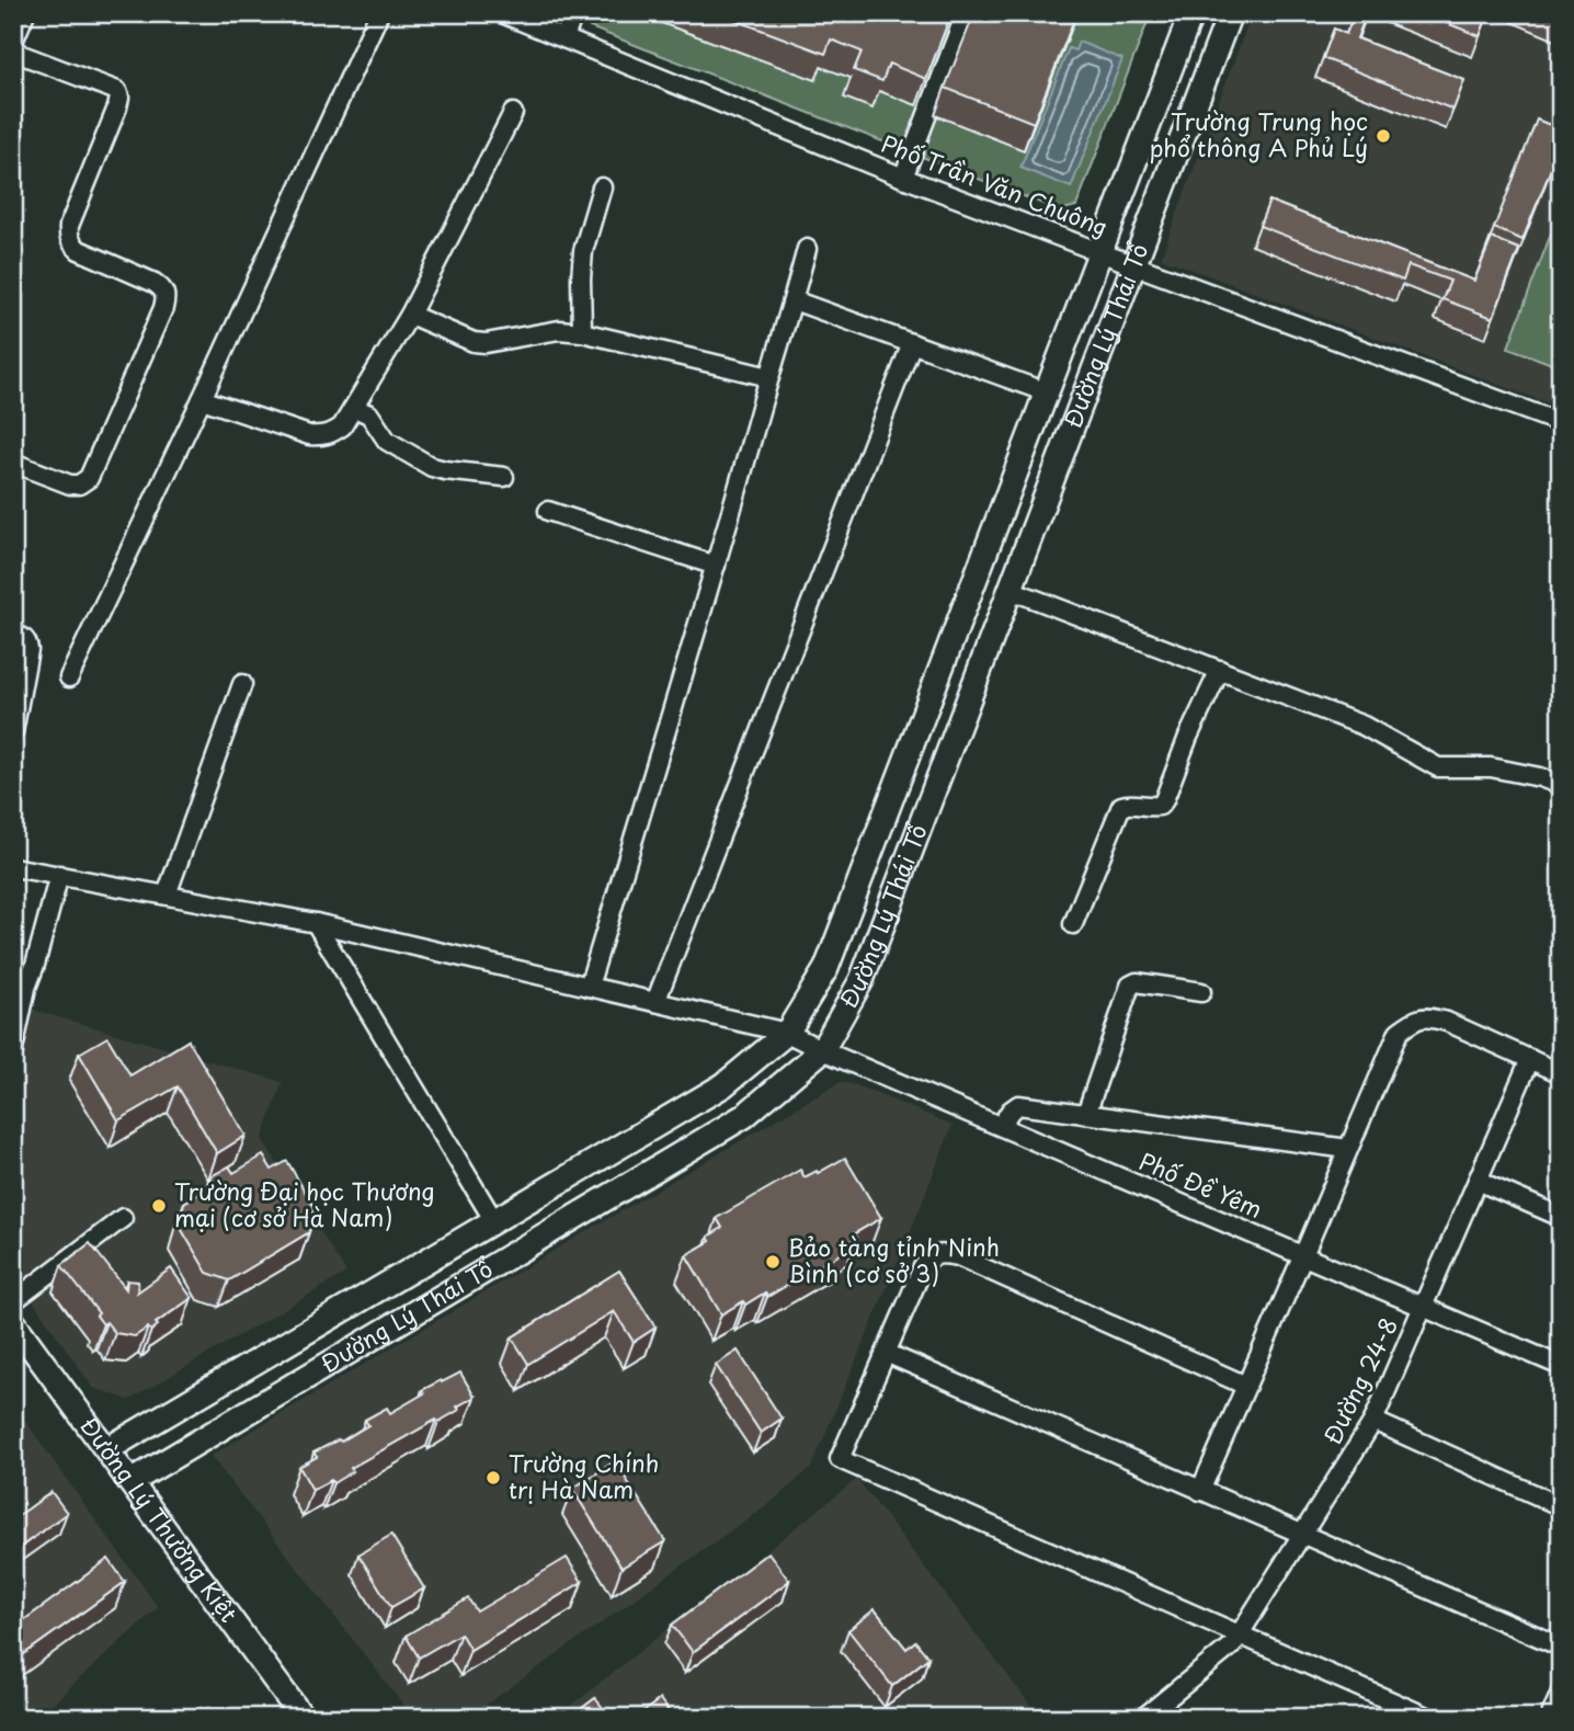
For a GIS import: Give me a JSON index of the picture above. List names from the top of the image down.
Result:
{
  "streets": {
    "main road": ["Đường Lý Thái Tổ", "Đường Lý Thường Kiệt"],
    "street": ["Phố Trần Văn Chuông", "Phố Đề Yêm", "Đường 24-8"]
  },
  "crossings": [
    ["Phố Trần Văn Chuông", "Đường Lý Thái Tổ"],
    ["Đường Lý Thái Tổ", "Phố Đề Yêm"],
    ["Đường Lý Thái Tổ", "Đường Lý Thường Kiệt"],
    ["Phố Đề Yêm", "Đường 24-8"]
  ],
  "places": [
    "Trường Trung học phổ thông A Phủ Lý",
    "Trường Đại học Thương mại (cơ sở Hà Nam)",
    "Bảo tàng tỉnh Ninh Bình (cơ sở 3)",
    "Trường Chính trị Hà Nam"
  ]
}
